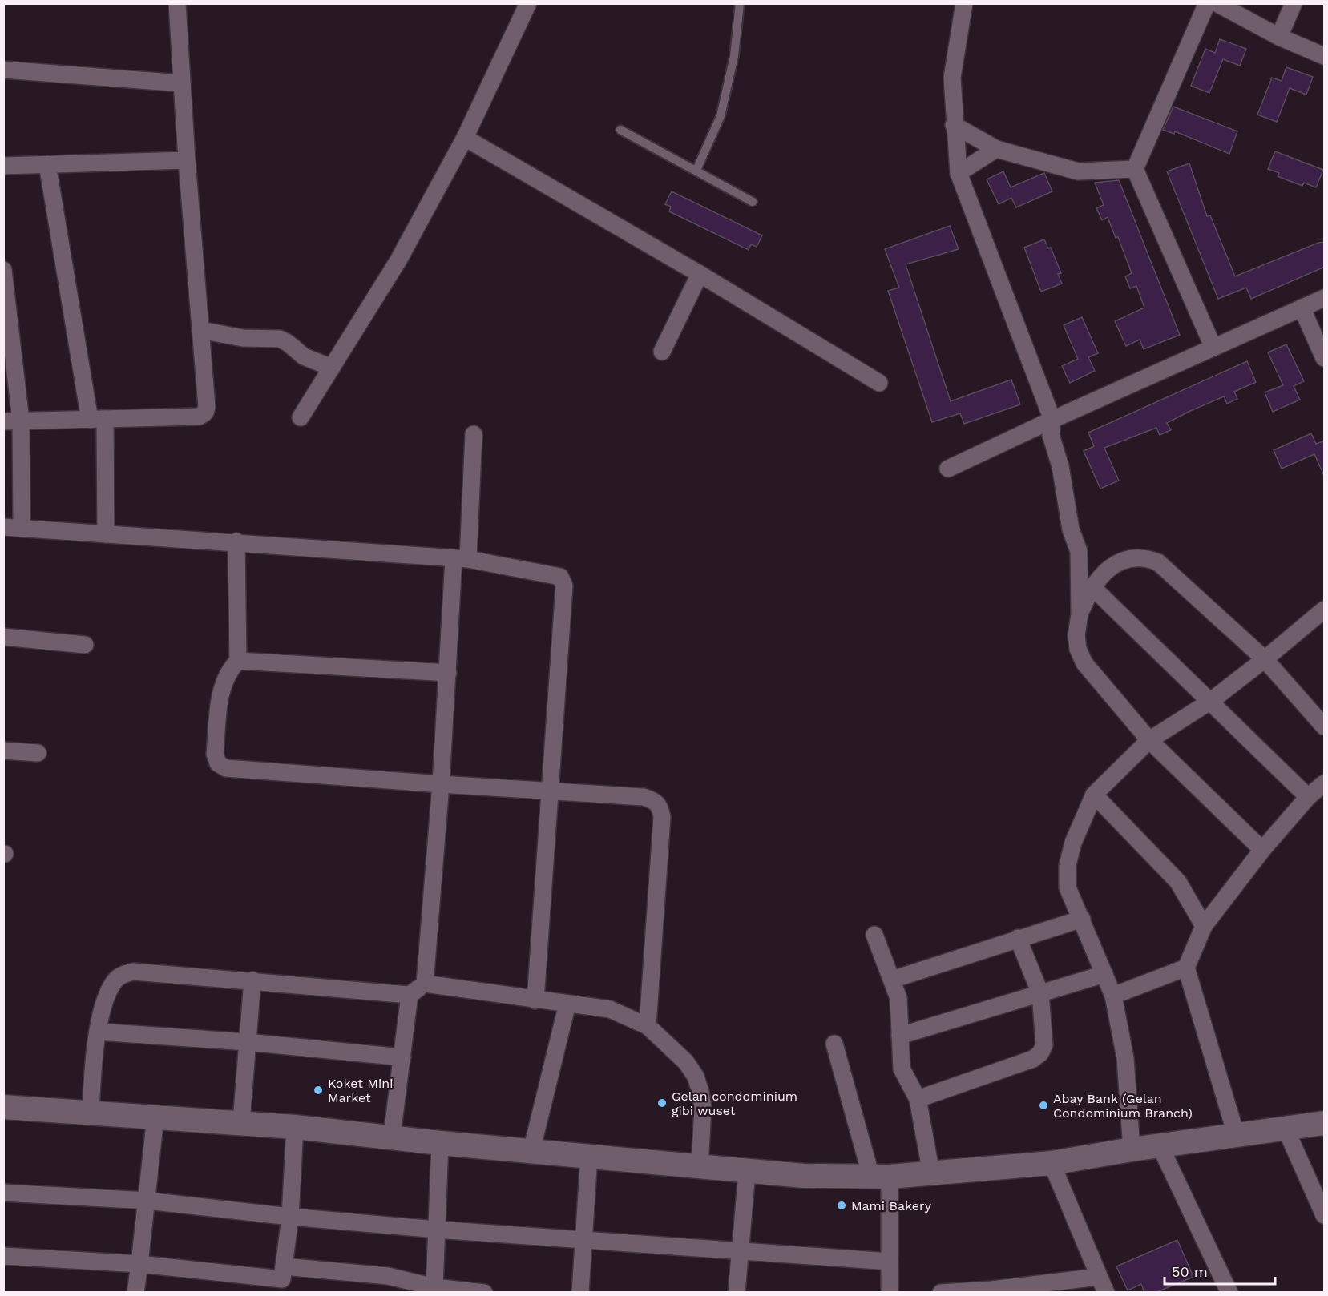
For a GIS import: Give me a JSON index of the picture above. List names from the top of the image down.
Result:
{
  "places": [
    "Koket Mini Market",
    "Gelan condominium gibi wuset",
    "Abay Bank (Gelan Condominium Branch)",
    "Mami Bakery"
  ],
  "scale_bar": "50 m"
}
